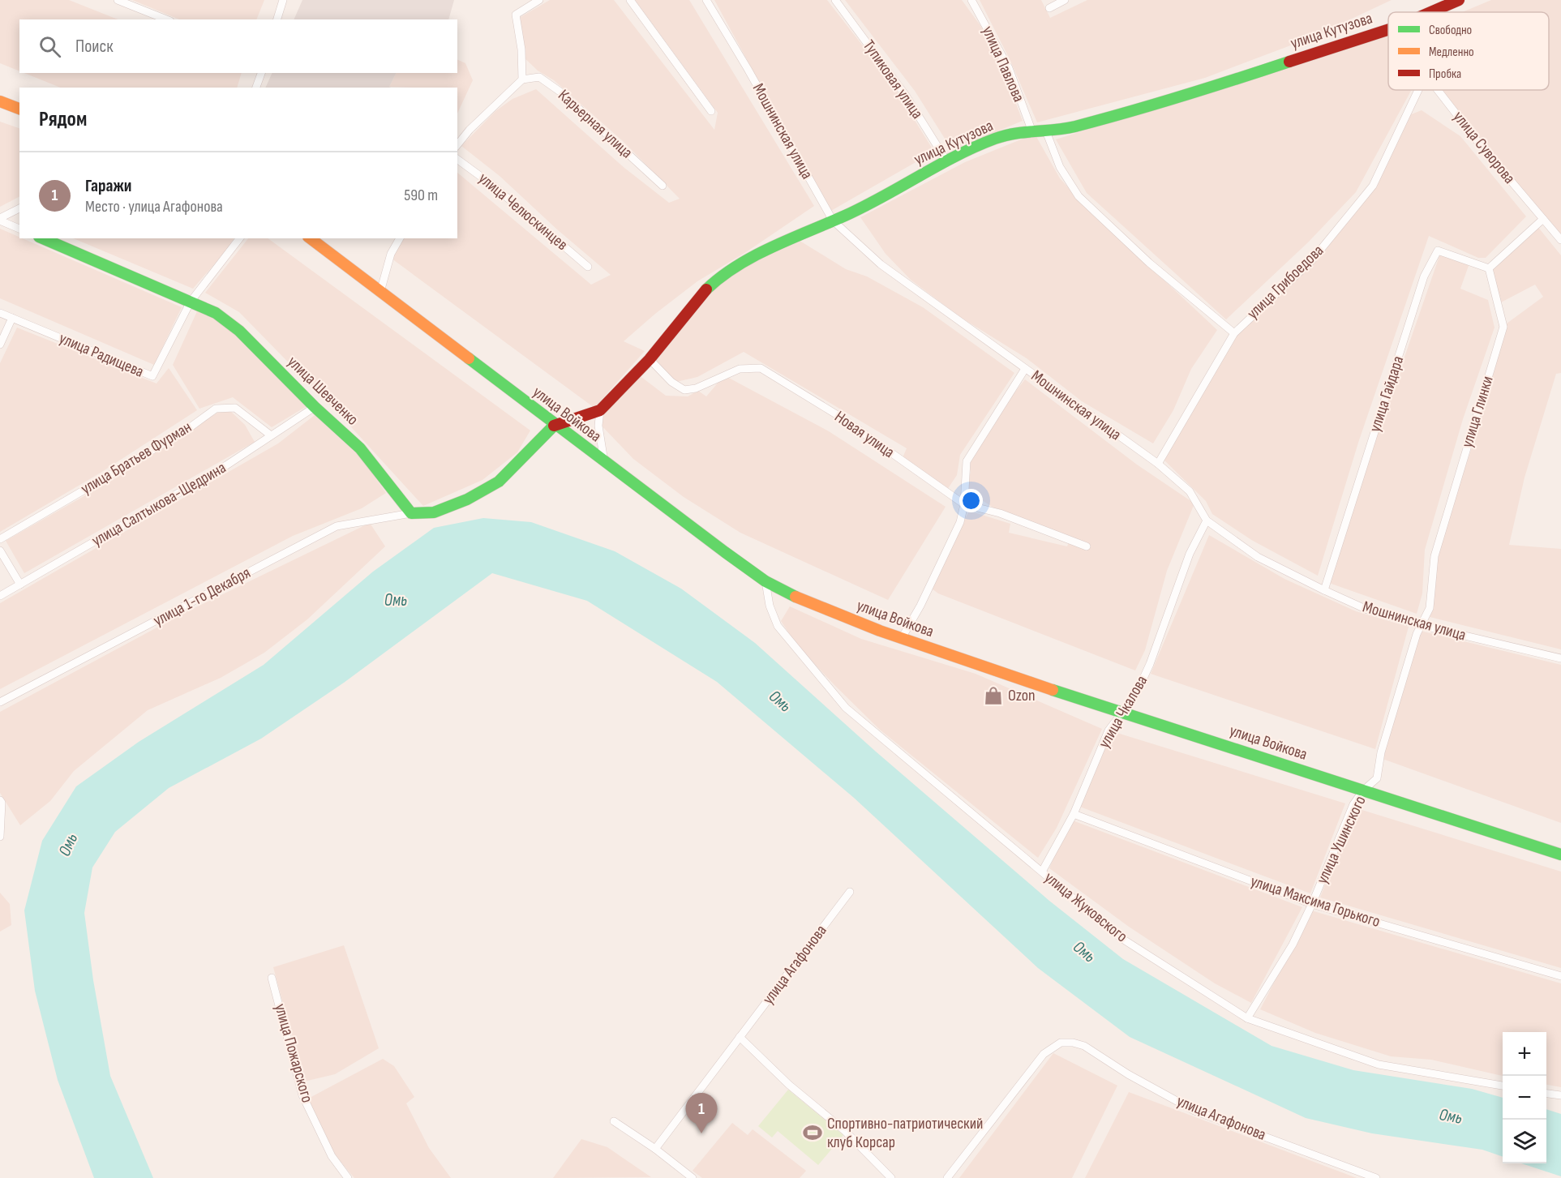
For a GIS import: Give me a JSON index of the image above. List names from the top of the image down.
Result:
{
  "streets": {
    "street": [
      "улица Кутузова",
      "улица Павлова",
      "Тупиковая улица",
      "Карьерная улица",
      "Мошнинская улица",
      "улица Суворова",
      "улица Челюскинцев",
      "улица Грибоедова",
      "улица Радищева",
      "улица Шевченко",
      "улица Гайдара",
      "улица Глинки",
      "улица Войкова",
      "Новая улица",
      "улица Братьев Фурман",
      "улица Салтыкова-Щедрина",
      "улица 1-го Декабря",
      "улица Чкалова",
      "улица Ушинского",
      "улица Максима Горького",
      "улица Жуковского",
      "улица Агафонова",
      "улица Пожарского"
    ]
  },
  "crossings": [
    ["улица Кутузова", "улица Павлова"],
    ["улица Кутузова", "Тупиковая улица"],
    ["улица Кутузова", "Мошнинская улица"],
    ["улица Кутузова", "улица Войкова"],
    ["улица Кутузова", "Новая улица"],
    ["Мошнинская улица", "улица Грибоедова"],
    ["Мошнинская улица", "улица Гайдара"],
    ["Мошнинская улица", "улица Глинки"],
    ["Мошнинская улица", "улица Чкалова"],
    ["Мошнинская улица", "улица Ушинского"],
    ["улица Радищева", "улица Шевченко"],
    ["улица Шевченко", "улица Салтыкова-Щедрина"],
    ["улица Шевченко", "улица 1-го Декабря"],
    ["улица Гайдара", "улица Глинки"],
    ["улица Глинки", "улица Ушинского"],
    ["улица Войкова", "улица Чкалова"],
    ["улица Войкова", "улица Ушинского"],
    ["улица Войкова", "улица Жуковского"],
    ["улица Братьев Фурман", "улица Салтыкова-Щедрина"],
    ["улица Чкалова", "улица Максима Горького"],
    ["улица Чкалова", "улица Жуковского"],
    ["улица Ушинского", "улица Максима Горького"],
    ["улица Ушинского", "улица Жуковского"]
  ],
  "water": ["Омь"],
  "places": {
    "shop": ["Ozon"],
    "sports": ["Спортивно-патриотический клуб Корсар"]
  },
  "legend": ["Свободно", "Медленно", "Пробка"],
  "page": {
    "search": "Поиск",
    "heading": "Рядом",
    "list": [
      {
        "mark": "1",
        "name": "Гаражи",
        "note": "Место · улица Агафонова",
        "value": "590 m"
      }
    ],
    "map_buttons": ["+", "−"],
    "pins": "1"
  }
}
